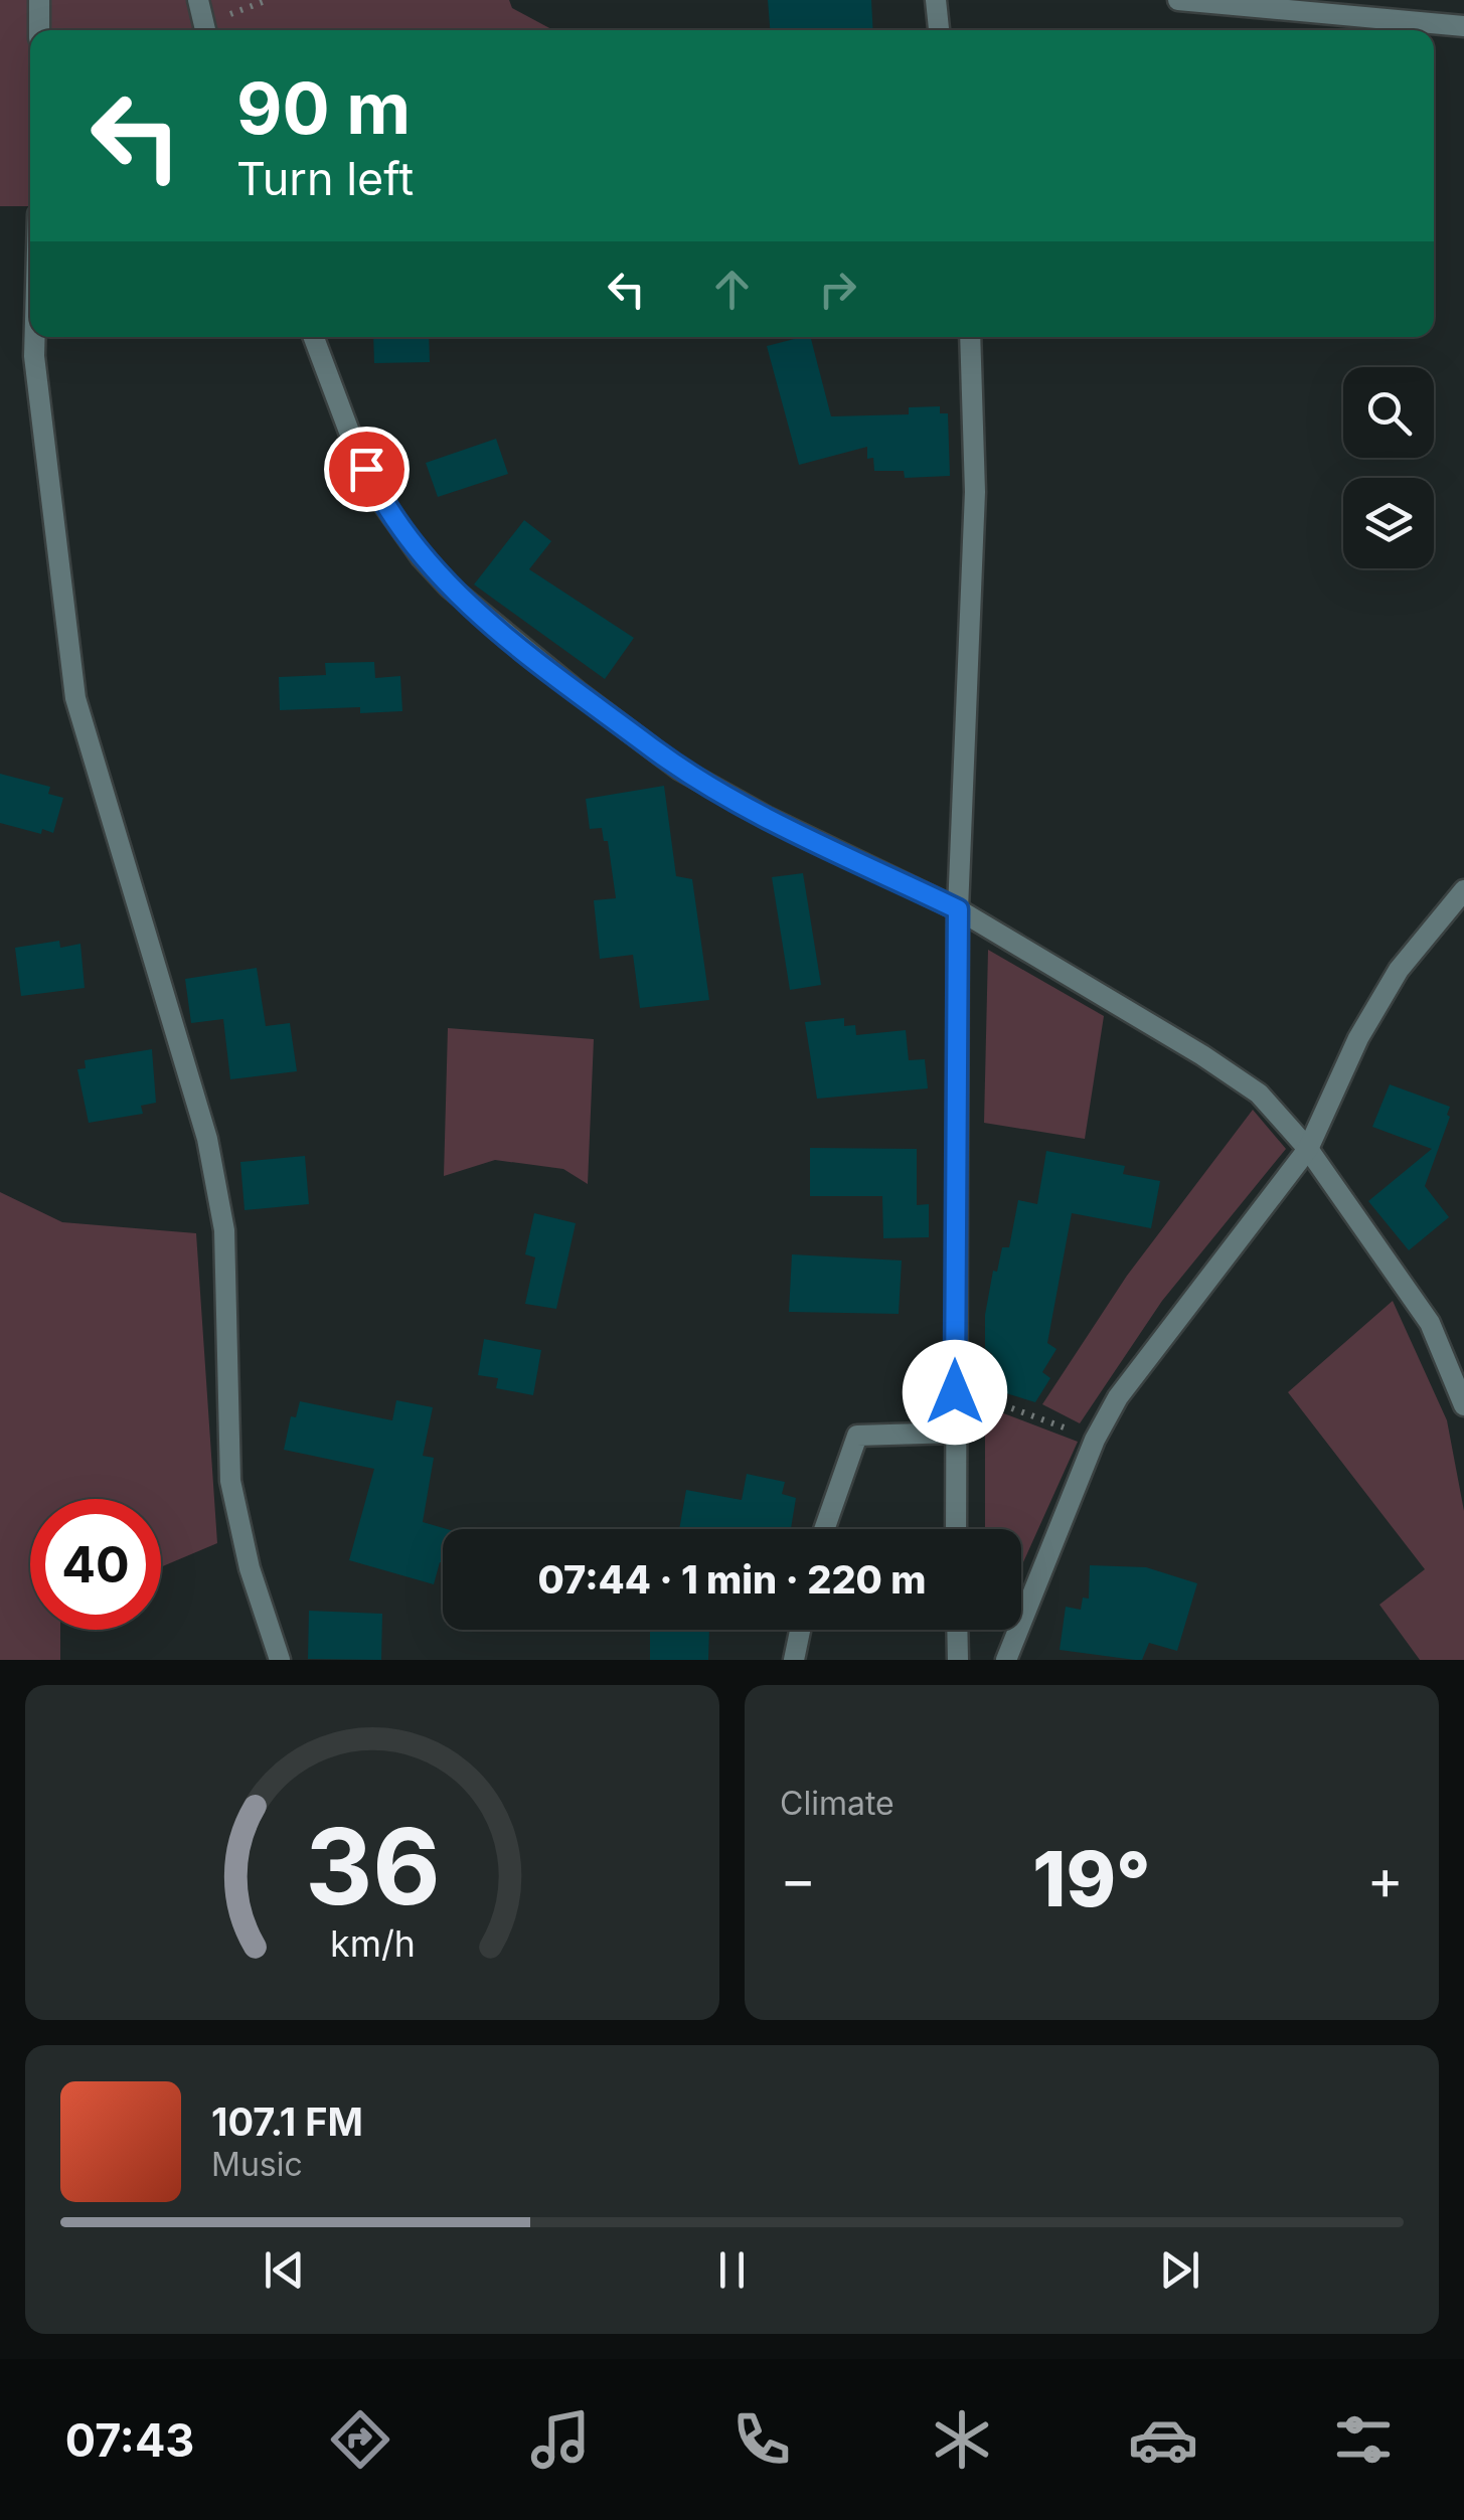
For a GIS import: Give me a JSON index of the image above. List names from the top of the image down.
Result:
{
  "page": {
    "turn": ["90 m", "Turn left"],
    "limit": "40",
    "trip": "07:44 · 1 min · 220 m",
    "tile": "Climate",
    "heat": ["−", "19°", "+"],
    "song": ["107.1 FM", "Music"],
    "tabs": "07:43",
    "gauge": ["36", "km/h"]
  }
}
